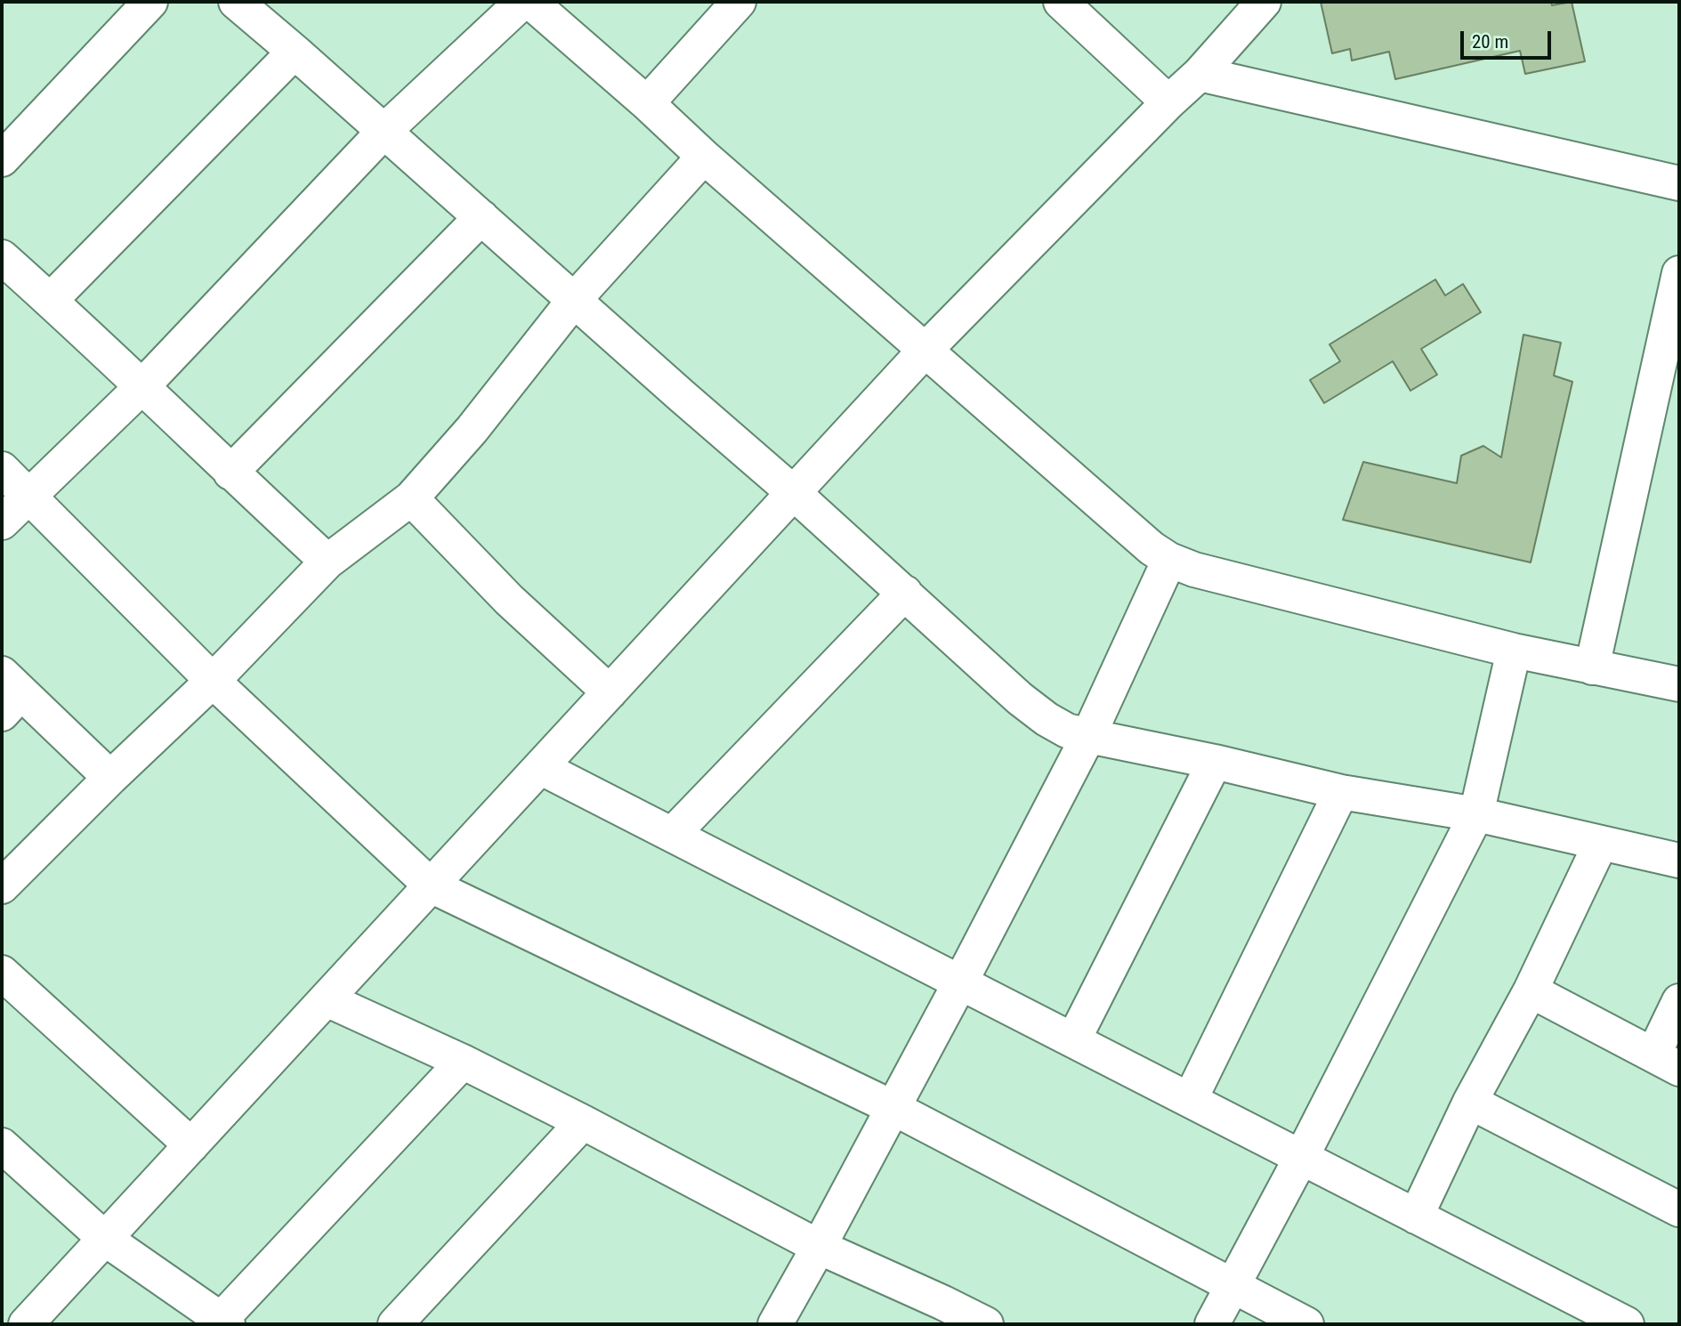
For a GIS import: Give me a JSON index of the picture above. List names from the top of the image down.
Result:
{
  "scale_bar": "20 m"
}
